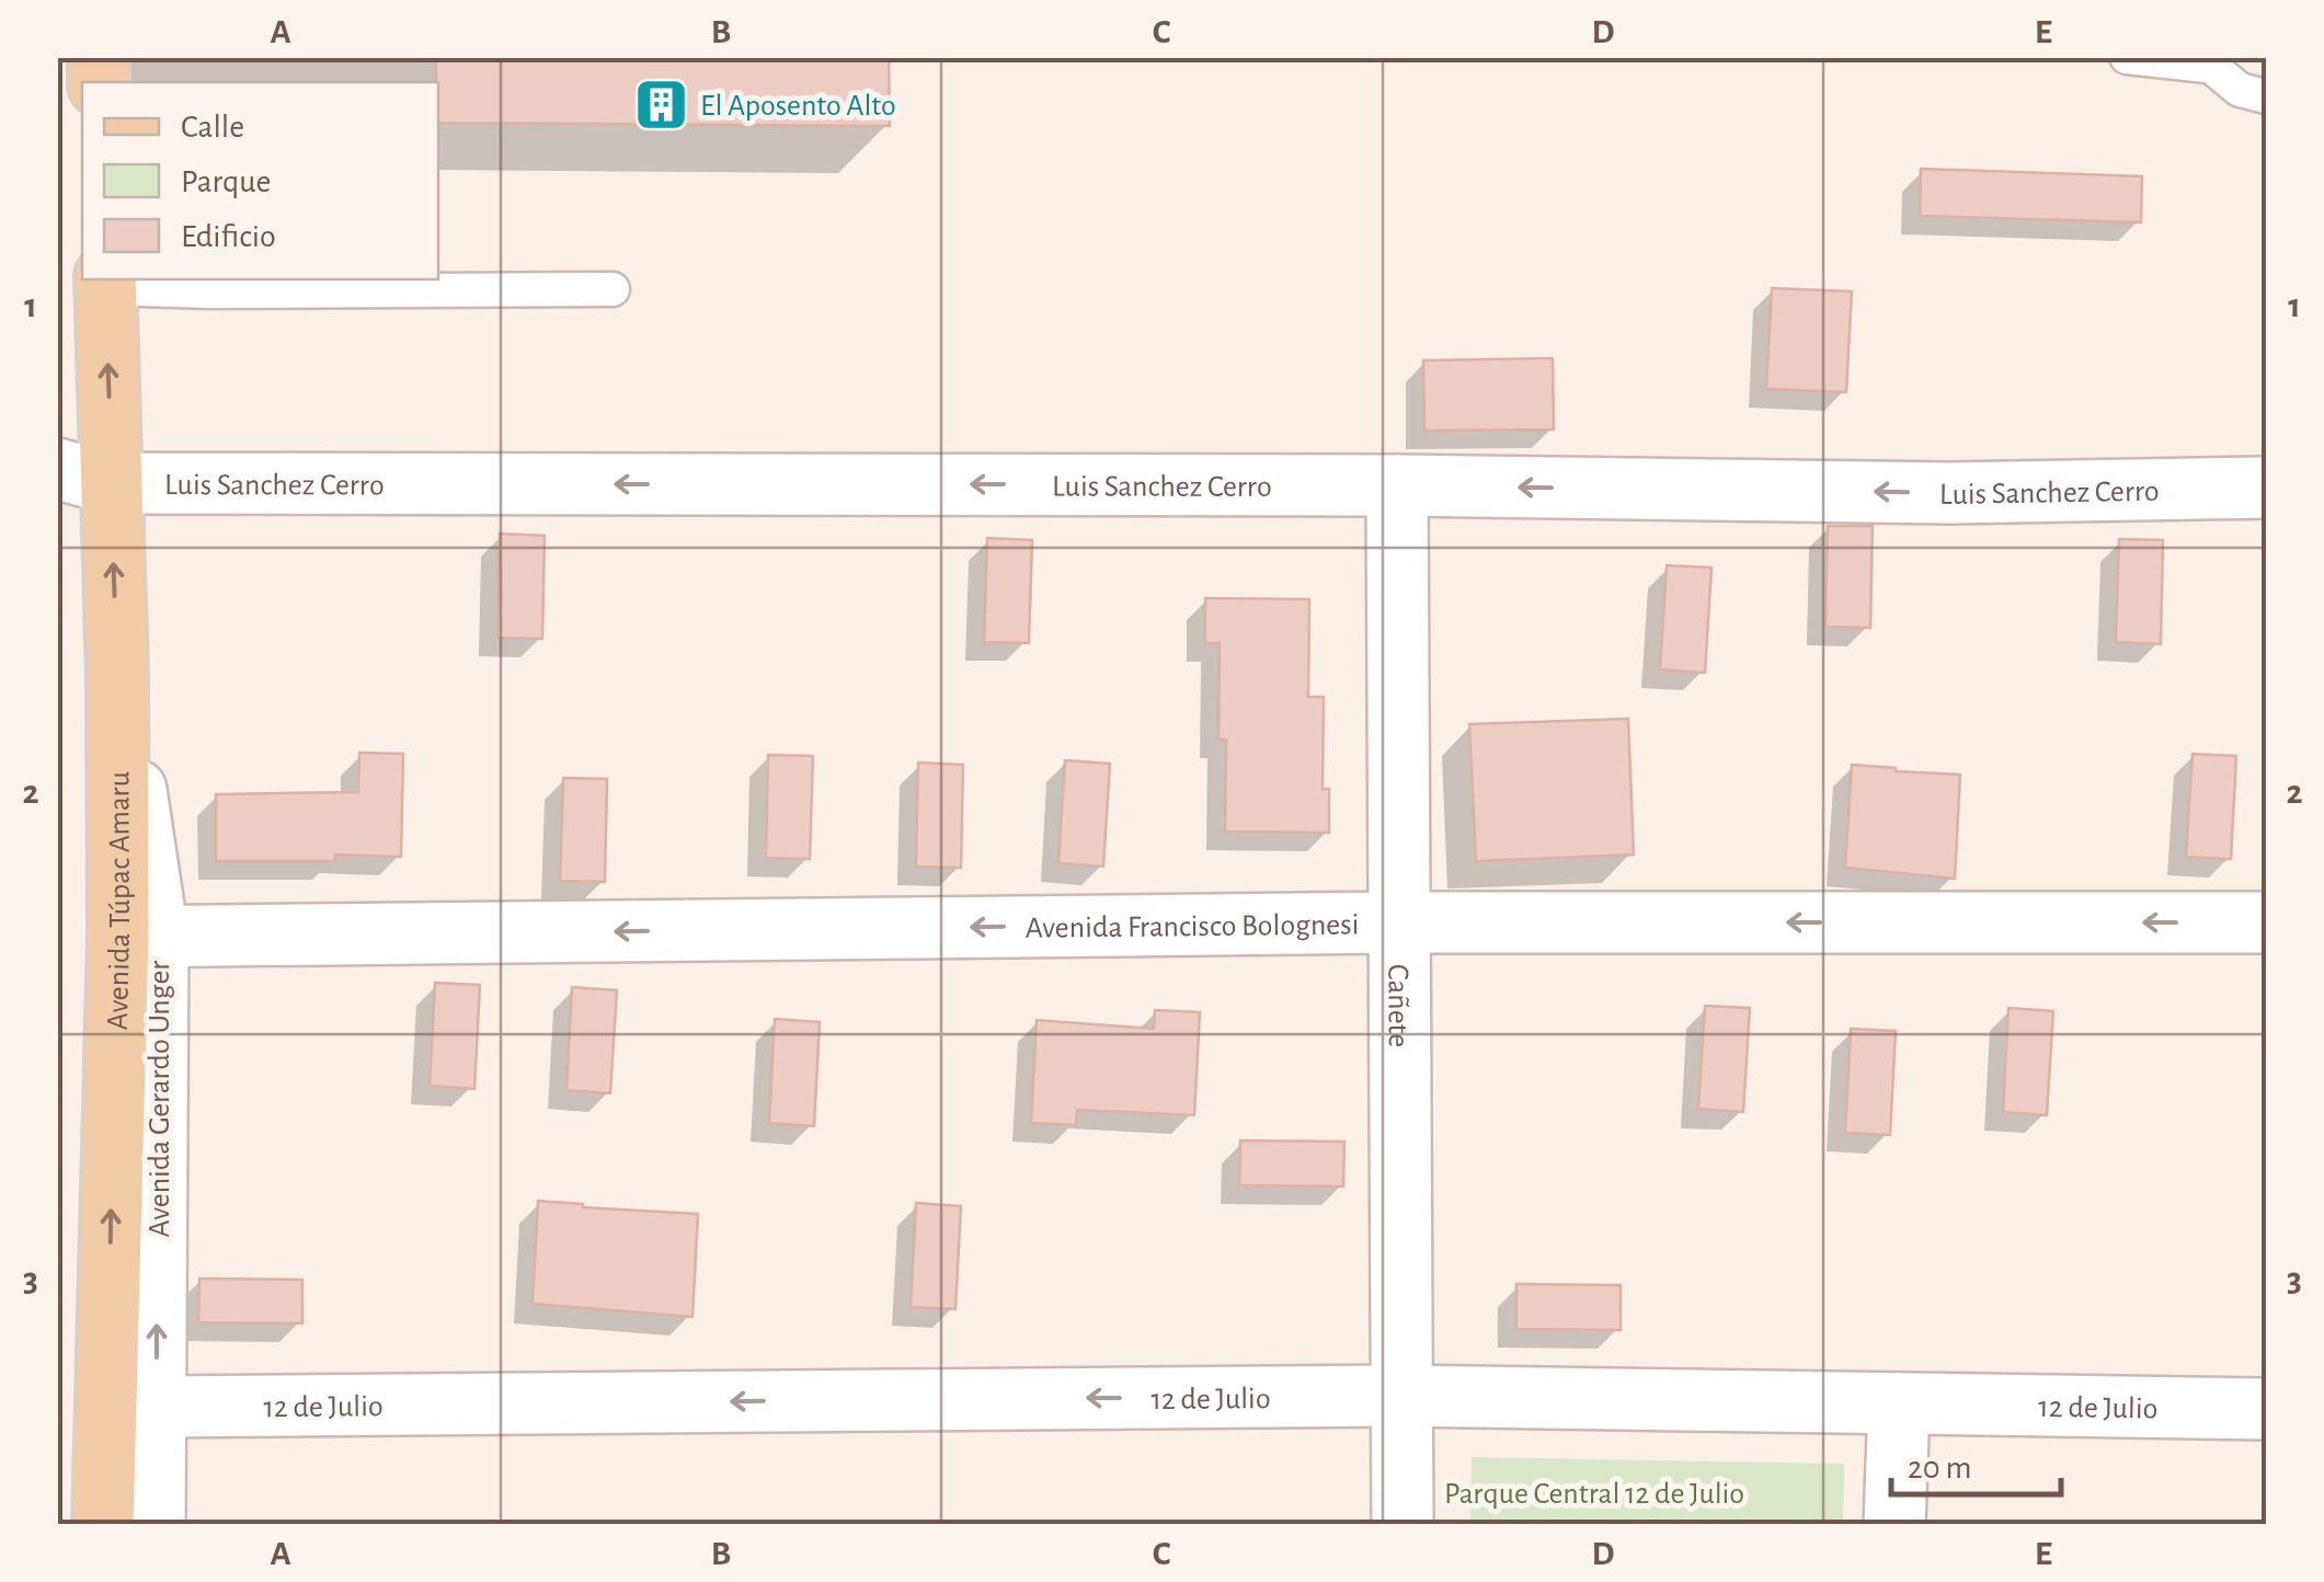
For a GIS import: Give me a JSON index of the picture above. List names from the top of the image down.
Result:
{
  "streets": {
    "main road": ["Avenida Túpac Amaru"],
    "street": [
      "Luis Sanchez Cerro",
      "Avenida Francisco Bolognesi",
      "Cañete",
      "Avenida Gerardo Unger",
      "12 de Julio"
    ]
  },
  "crossings": [
    ["Luis Sanchez Cerro", "Avenida Túpac Amaru"],
    ["Luis Sanchez Cerro", "Cañete"],
    ["Avenida Túpac Amaru", "Avenida Francisco Bolognesi"],
    ["Avenida Túpac Amaru", "Avenida Gerardo Unger"],
    ["Avenida Francisco Bolognesi", "Cañete"],
    ["Avenida Francisco Bolognesi", "Avenida Gerardo Unger"],
    ["Cañete", "12 de Julio"],
    ["Avenida Gerardo Unger", "12 de Julio"]
  ],
  "one_way": [
    "Luis Sanchez Cerro",
    "Avenida Túpac Amaru",
    "Avenida Francisco Bolognesi",
    "Avenida Gerardo Unger",
    "12 de Julio"
  ],
  "parks": ["Parque Central 12 de Julio"],
  "places": {
    "building": ["El Aposento Alto"]
  },
  "legend": ["Calle", "Parque", "Edificio"],
  "scale_bar": "20 m",
  "grid": {
    "columns": [
      "A",
      "B",
      "C",
      "D",
      "E"
    ],
    "rows": ["1", "2", "3"]
  }
}
